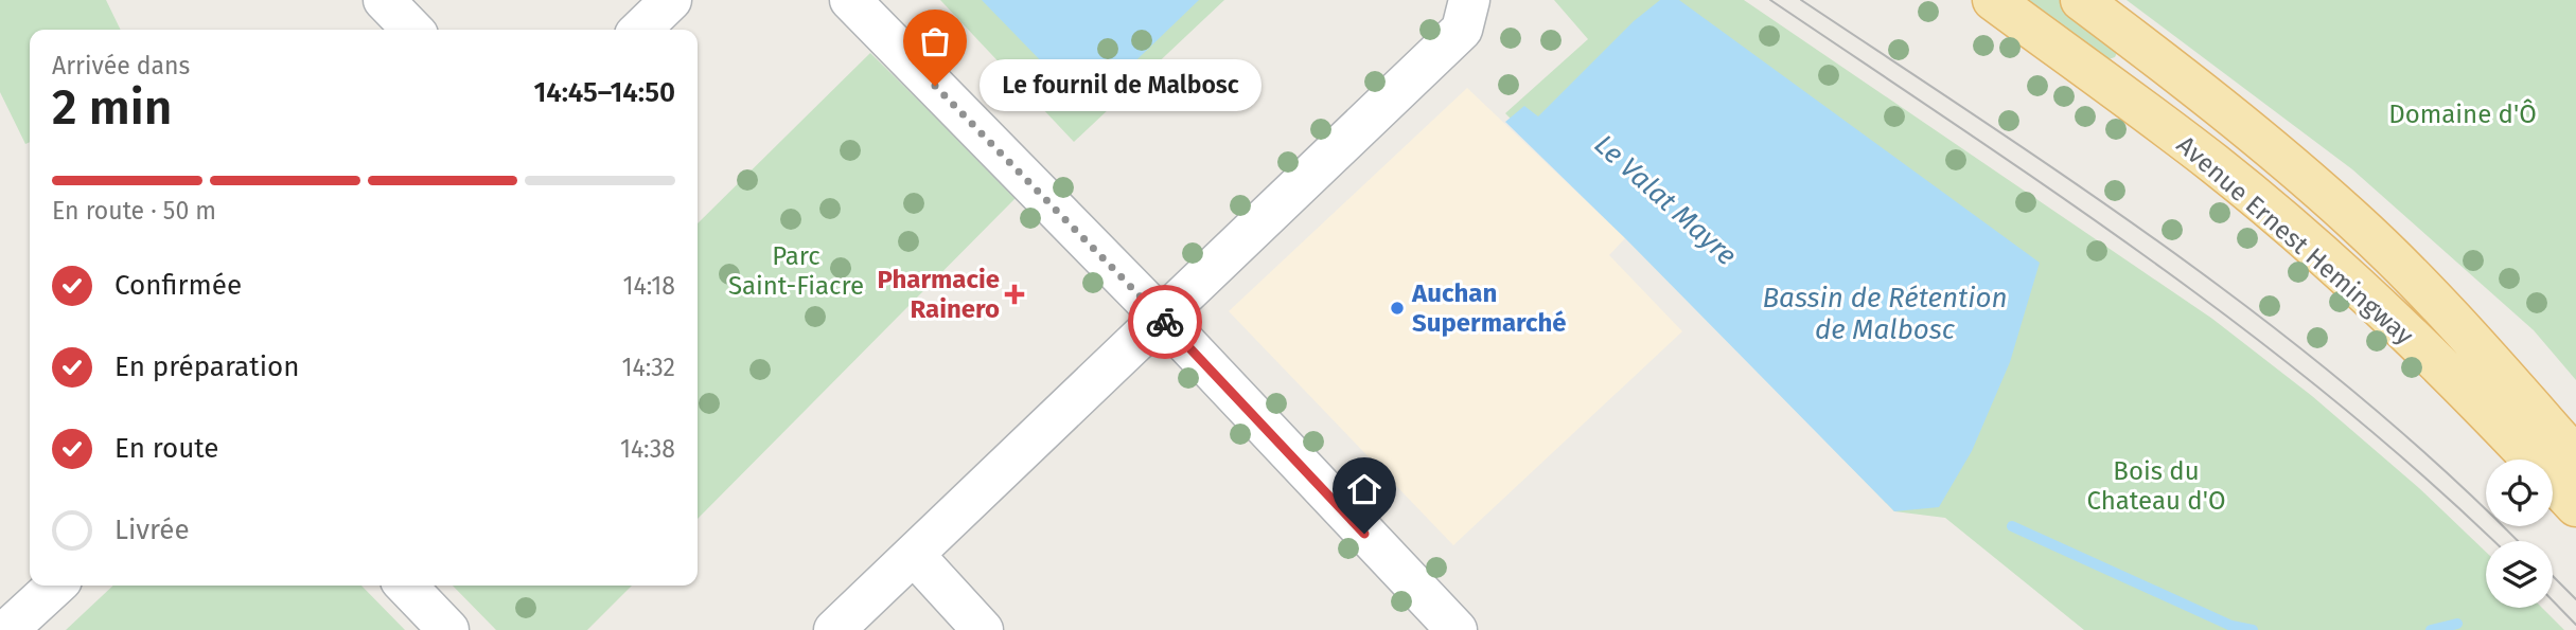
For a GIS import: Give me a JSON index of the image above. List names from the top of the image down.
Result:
{
  "streets": {
    "main road": ["Avenue Ernest Hemingway"]
  },
  "water": ["Le Valat Mayre", "Bassin de Rétention de Malbosc"],
  "parks": ["Domaine d'Ô", "Parc Saint-Fiacre", "Bois du Chateau d'O"],
  "places": {
    "other": ["Le fournil de Malbosc", "Auchan Supermarché"],
    "health": ["Pharmacie Rainero"]
  },
  "page": {
    "heading": ["2 min", "Arrivée dans", "14:45–14:50"],
    "bubble": "Le fournil de Malbosc",
    "bar": "En route · 50 m",
    "list": [
      ["Confirmée", "14:18"],
      ["En préparation", "14:32"],
      ["En route", "14:38"],
      "Livrée"
    ]
  }
}
